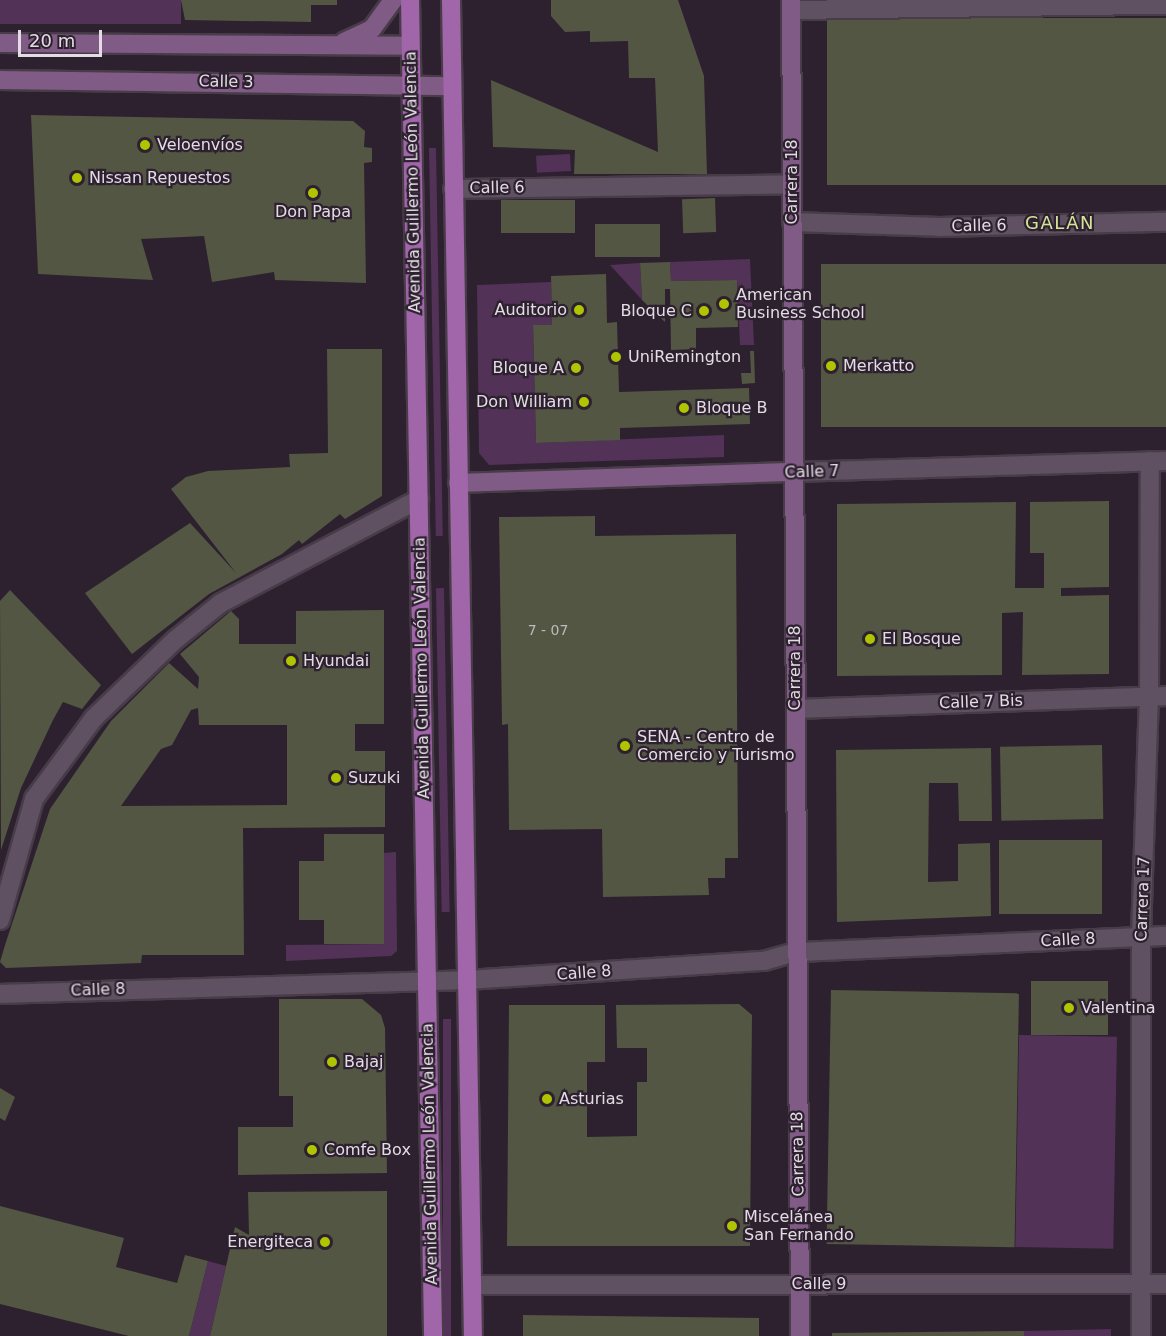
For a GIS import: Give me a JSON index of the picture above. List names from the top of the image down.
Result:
{
  "streets": {
    "main road": ["Avenida Guillermo León Valencia"],
    "street": [
      "Calle 3",
      "Carrera 18",
      "Calle 6",
      "Calle 7",
      "Calle 7 Bis",
      "Carrera 17",
      "Calle 8",
      "Calle 9"
    ]
  },
  "crossings": [
    ["Calle 3", "Avenida Guillermo León Valencia"],
    ["Avenida Guillermo León Valencia", "Calle 8"],
    ["Carrera 18", "Calle 6"],
    ["Carrera 18", "Calle 7"],
    ["Carrera 18", "Calle 7 Bis"],
    ["Carrera 18", "Calle 8"],
    ["Carrera 18", "Calle 9"],
    ["Calle 7", "Carrera 17"],
    ["Calle 7 Bis", "Carrera 17"],
    ["Carrera 17", "Calle 8"],
    ["Carrera 17", "Calle 9"]
  ],
  "districts": ["GALÁN"],
  "places": [
    "Veloenvíos",
    "Nissan Repuestos",
    "Don Papa",
    "American Business School",
    "Auditorio",
    "Bloque C",
    "UniRemington",
    "Merkatto",
    "Bloque A",
    "Don William",
    "Bloque B",
    "El Bosque",
    "Hyundai",
    "SENA - Centro de Comercio y Turismo",
    "Suzuki",
    "Valentina",
    "Bajaj",
    "Asturias",
    "Comfe Box",
    "Miscelánea San Fernando",
    "Energiteca"
  ],
  "house_numbers": ["7 - 07"],
  "scale_bar": "20 m"
}
